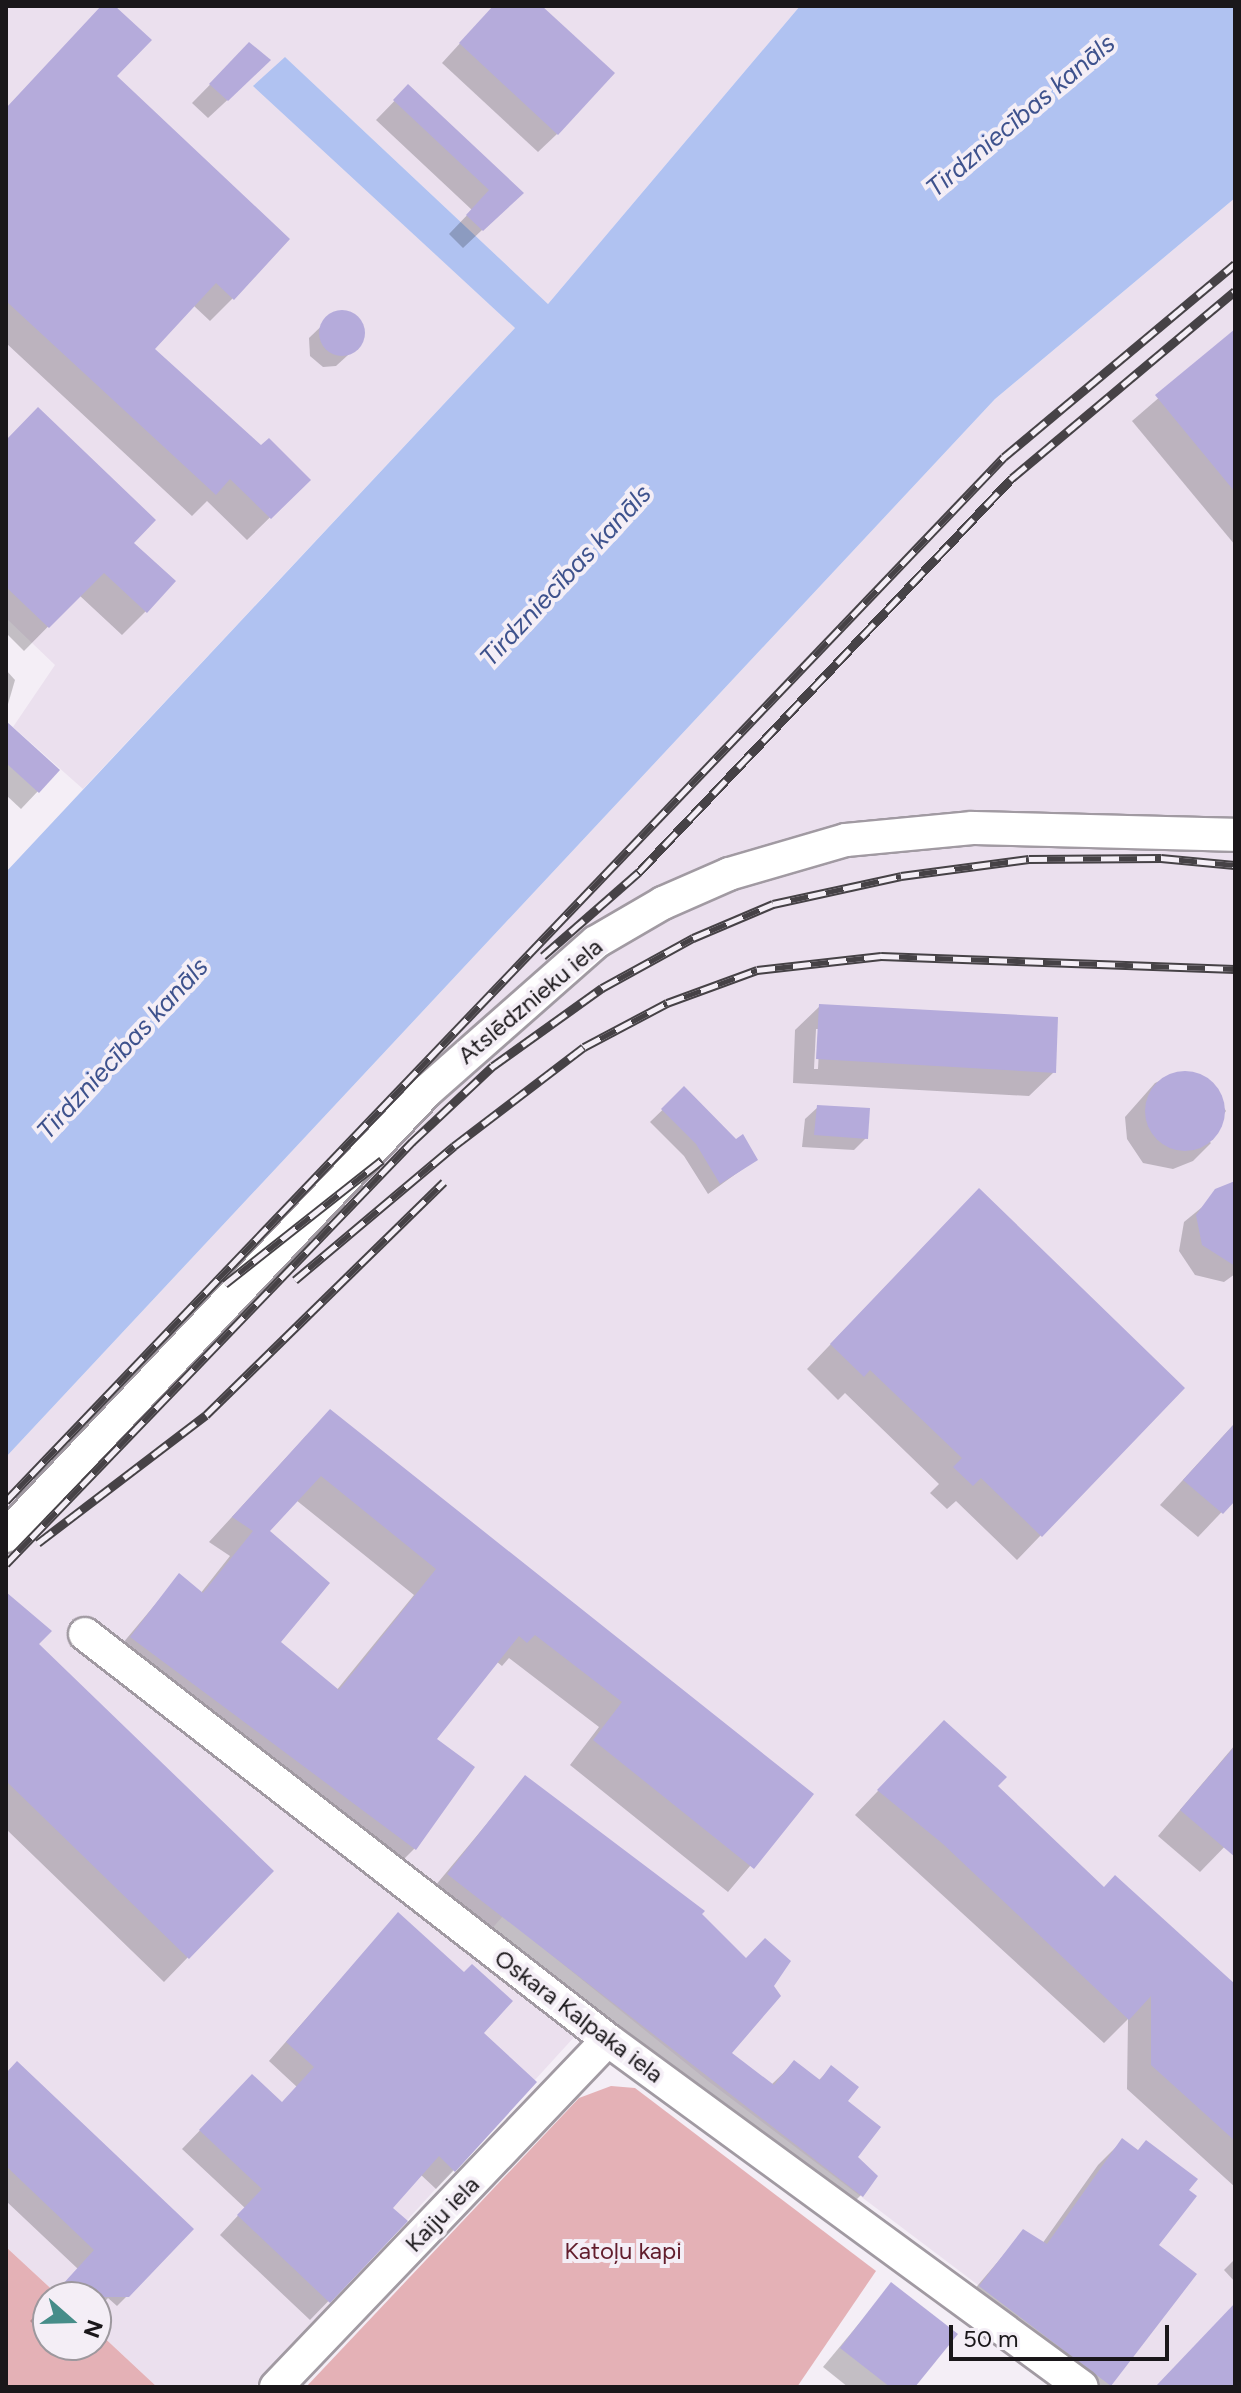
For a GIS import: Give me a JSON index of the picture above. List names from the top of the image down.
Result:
{
  "streets": {
    "street": ["Atslēdznieku iela", "Oskara Kalpaka iela", "Kaiju iela"]
  },
  "crossings": [
    ["Oskara Kalpaka iela", "Kaiju iela"]
  ],
  "water": ["Tirdzniecības kanāls"],
  "parks": ["Katoļu kapi"],
  "scale_bar": "50 m",
  "north": "right"
}
